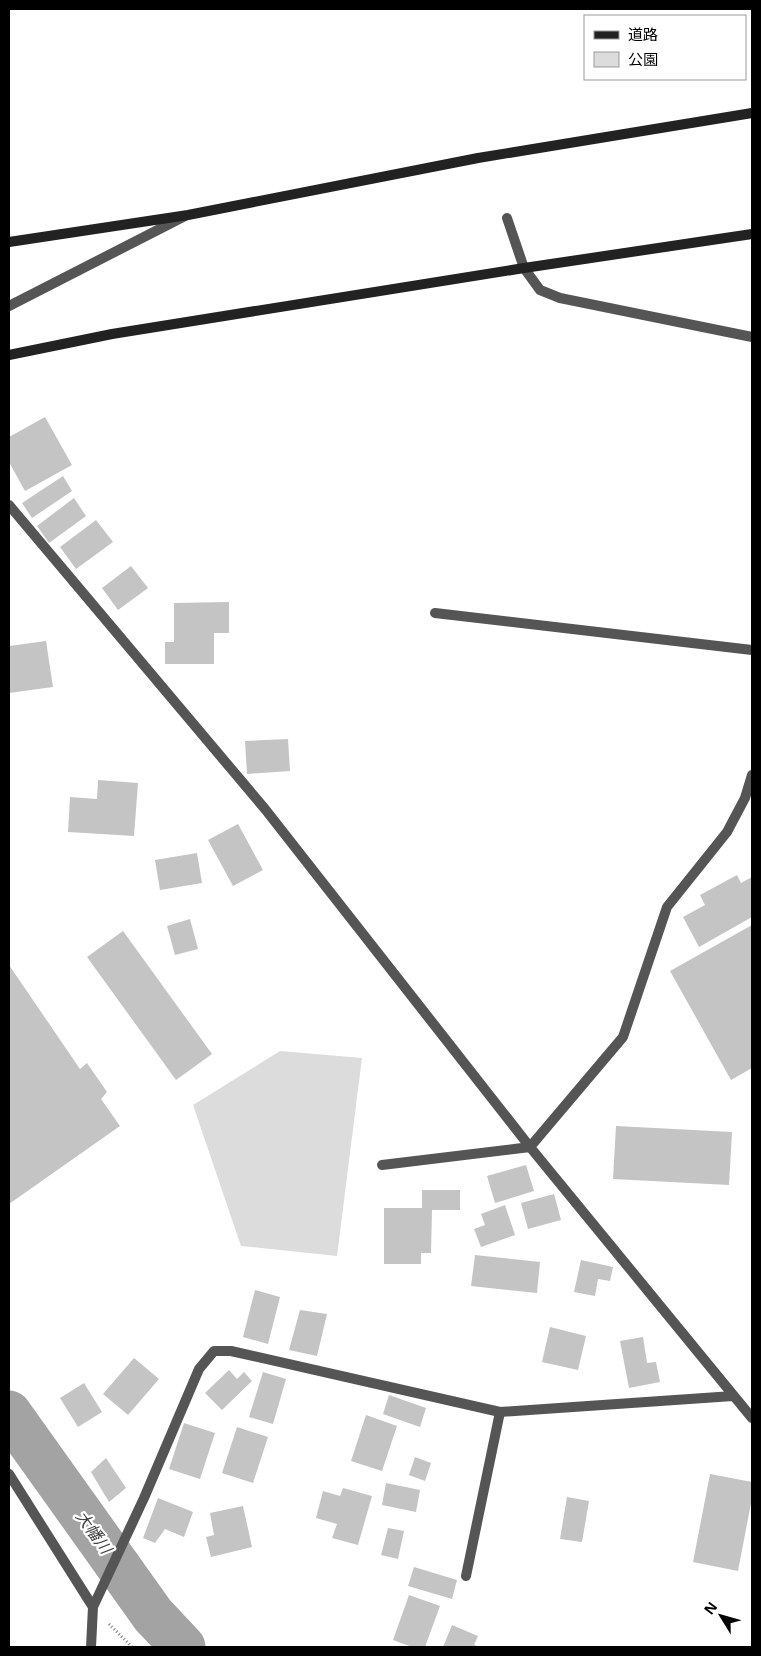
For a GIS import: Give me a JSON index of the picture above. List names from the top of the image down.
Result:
{
  "water": ["大幡川"],
  "legend": ["道路", "公園"],
  "north": "top left"
}
